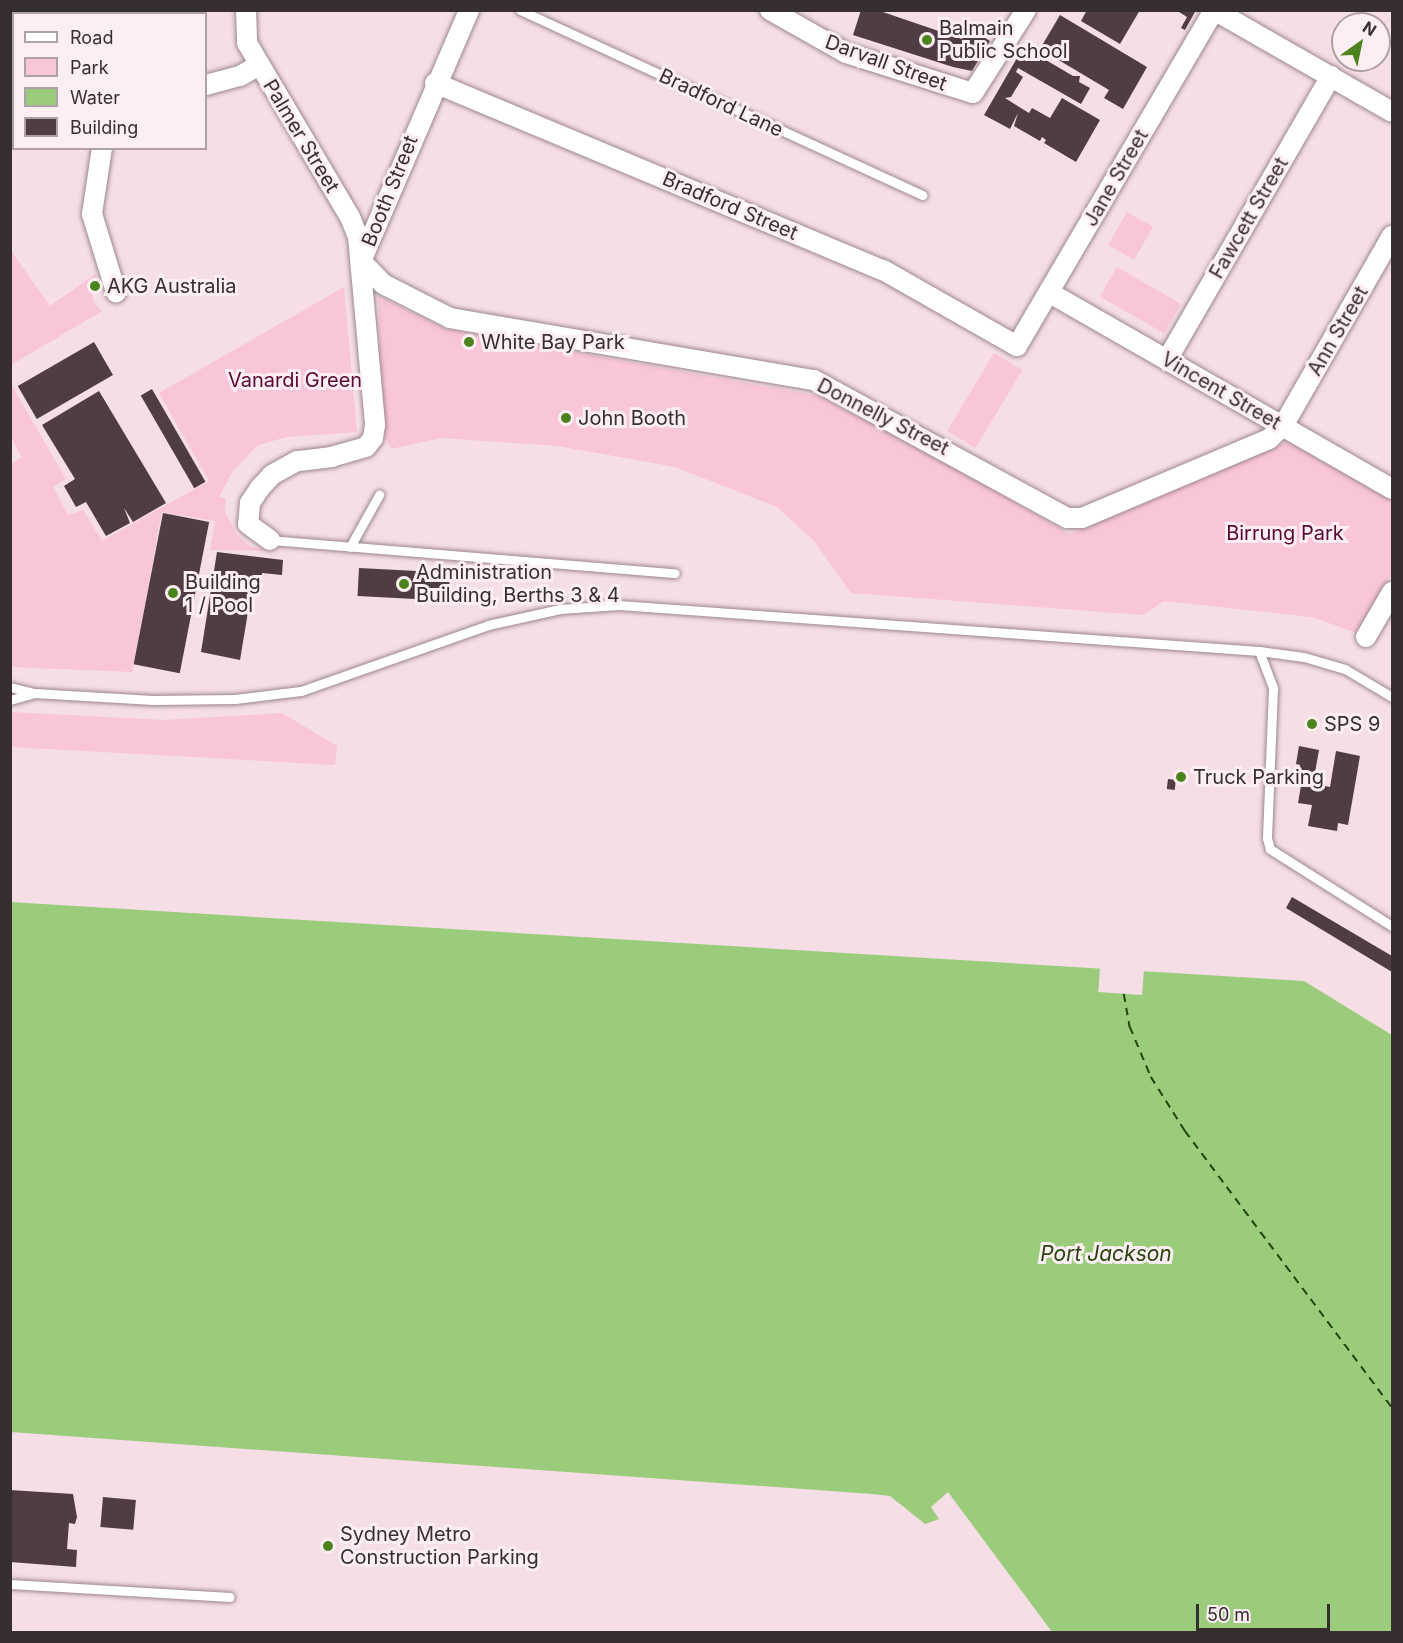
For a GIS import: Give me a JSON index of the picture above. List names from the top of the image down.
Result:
{
  "streets": {
    "street": [
      "Darvall Street",
      "Palmer Street",
      "Jane Street",
      "Booth Street",
      "Bradford Street",
      "Fawcett Street",
      "Ann Street",
      "Vincent Street",
      "Donnelly Street"
    ],
    "lane": ["Bradford Lane"]
  },
  "crossings": [
    ["Palmer Street", "Booth Street"],
    ["Palmer Street", "Donnelly Street"],
    ["Jane Street", "Bradford Street"],
    ["Jane Street", "Vincent Street"],
    ["Booth Street", "Bradford Street"],
    ["Booth Street", "Donnelly Street"],
    ["Fawcett Street", "Vincent Street"],
    ["Ann Street", "Vincent Street"],
    ["Ann Street", "Donnelly Street"],
    ["Vincent Street", "Donnelly Street"]
  ],
  "water": ["Port Jackson"],
  "parks": ["Vanardi Green", "Birrung Park"],
  "places": [
    "Balmain Public School",
    "AKG Australia",
    "White Bay Park",
    "John Booth",
    "Administration Building, Berths 3 & 4",
    "Building 1 / Pool",
    "SPS 9",
    "Truck Parking",
    "Sydney Metro Construction Parking"
  ],
  "legend": [
    "Road",
    "Park",
    "Water",
    "Building"
  ],
  "scale_bar": "50 m",
  "north": "top right"
}
